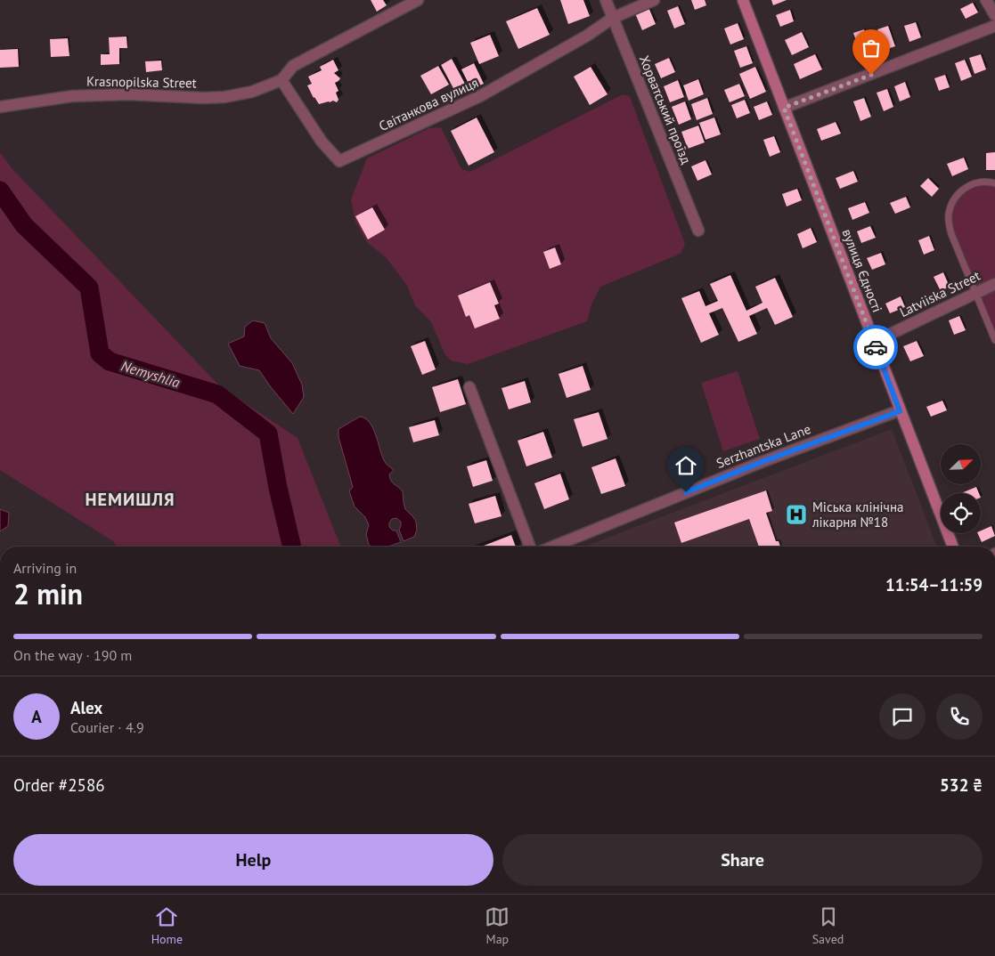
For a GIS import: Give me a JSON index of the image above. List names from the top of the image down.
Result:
{
  "streets": {
    "main road": ["вулиця Єдності"],
    "street": [
      "Krasnopilska Street",
      "Світанкова вулиця",
      "Хорватський проїзд",
      "Latviiska Street",
      "Serzhantska Lane"
    ]
  },
  "crossings": [
    ["Krasnopilska Street", "Світанкова вулиця"],
    ["Світанкова вулиця", "Хорватський проїзд"],
    ["вулиця Єдності", "Latviiska Street"],
    ["вулиця Єдності", "Serzhantska Lane"]
  ],
  "districts": ["НЕМИШЛЯ"],
  "water": ["Nemyshlia"],
  "places": {
    "hospital": ["Міська клінічна лікарня №18"]
  },
  "north": "top right",
  "page": {
    "heading": ["2 min", "Arriving in", "11:54–11:59"],
    "panel": [
      "Alex",
      "Courier · 4.9",
      "Order #2586",
      "532 ₴"
    ],
    "bar": "On the way · 190 m",
    "round": "A",
    "buttons": ["Help", "Share"],
    "tabs": ["Home", "Map", "Saved"]
  }
}
